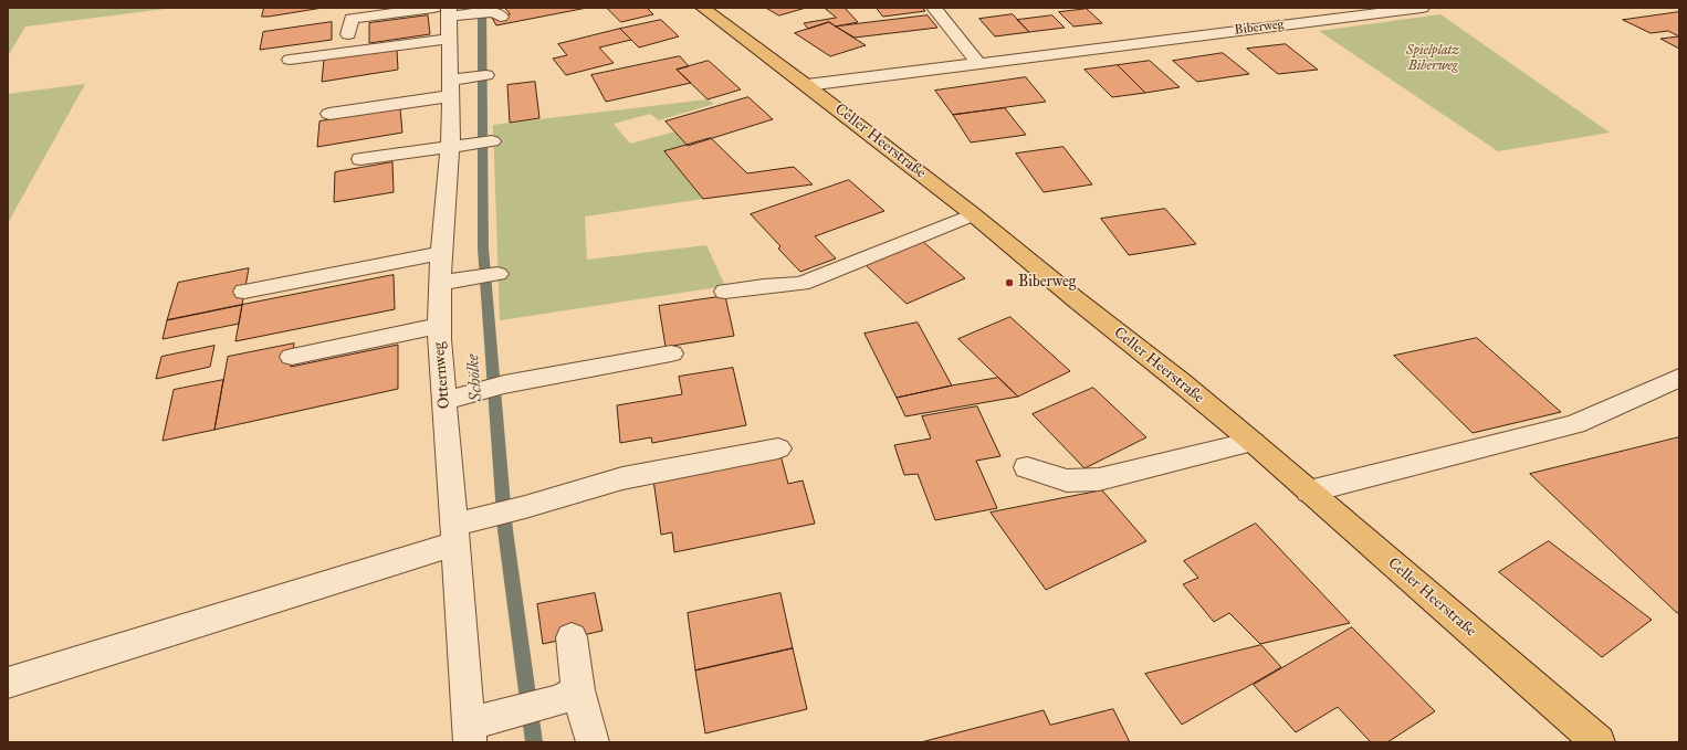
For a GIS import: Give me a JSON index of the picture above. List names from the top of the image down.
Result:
{
  "streets": {
    "main road": ["Celler Heerstraße"],
    "street": ["Biberweg", "Otternweg"]
  },
  "crossings": [
    ["Biberweg", "Celler Heerstraße"]
  ],
  "water": ["Schölke"],
  "parks": ["Spielplatz Biberweg"],
  "places": ["Biberweg"]
}
